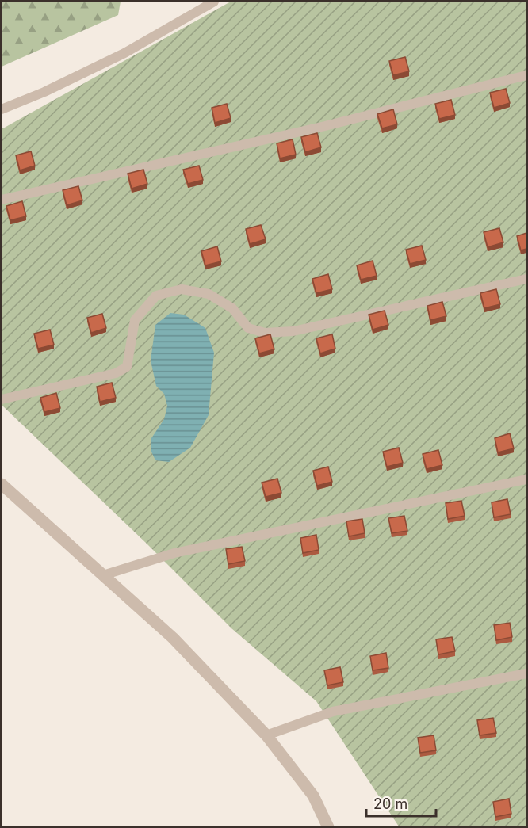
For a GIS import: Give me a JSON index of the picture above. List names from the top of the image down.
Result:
{
  "scale_bar": "20 m"
}
